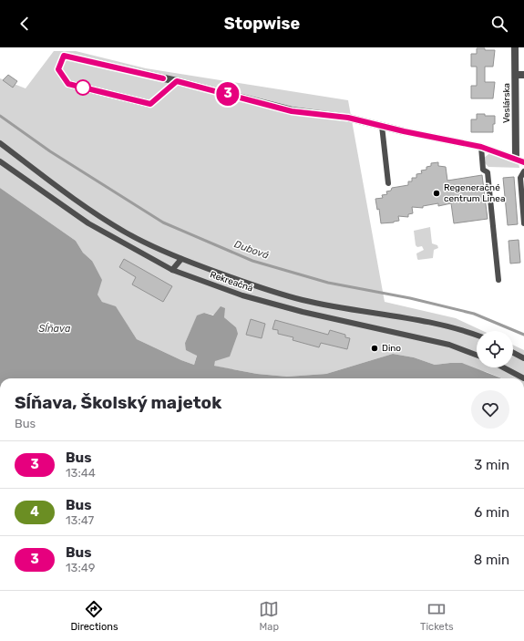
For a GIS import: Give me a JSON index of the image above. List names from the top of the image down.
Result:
{
  "streets": {
    "street": ["Veslárska"],
    "lane": ["Rekreačná"]
  },
  "water": ["Dubová", "Sĺňava"],
  "places": ["Regeneračné centrum Linea", "Dino"],
  "lines": ["bus line 3"],
  "page": {
    "header": "Stopwise",
    "on_map": "3",
    "heading": ["Sĺňava, Školský majetok", "Bus"],
    "list": [
      {
        "mark": "3",
        "name": "Bus",
        "note": "13:44",
        "value": "3 min"
      },
      {
        "mark": "4",
        "name": "Bus",
        "note": "13:47",
        "value": "6 min"
      },
      {
        "mark": "3",
        "name": "Bus",
        "note": "13:49",
        "value": "8 min"
      }
    ],
    "tabs": ["Directions", "Map", "Tickets"]
  }
}
